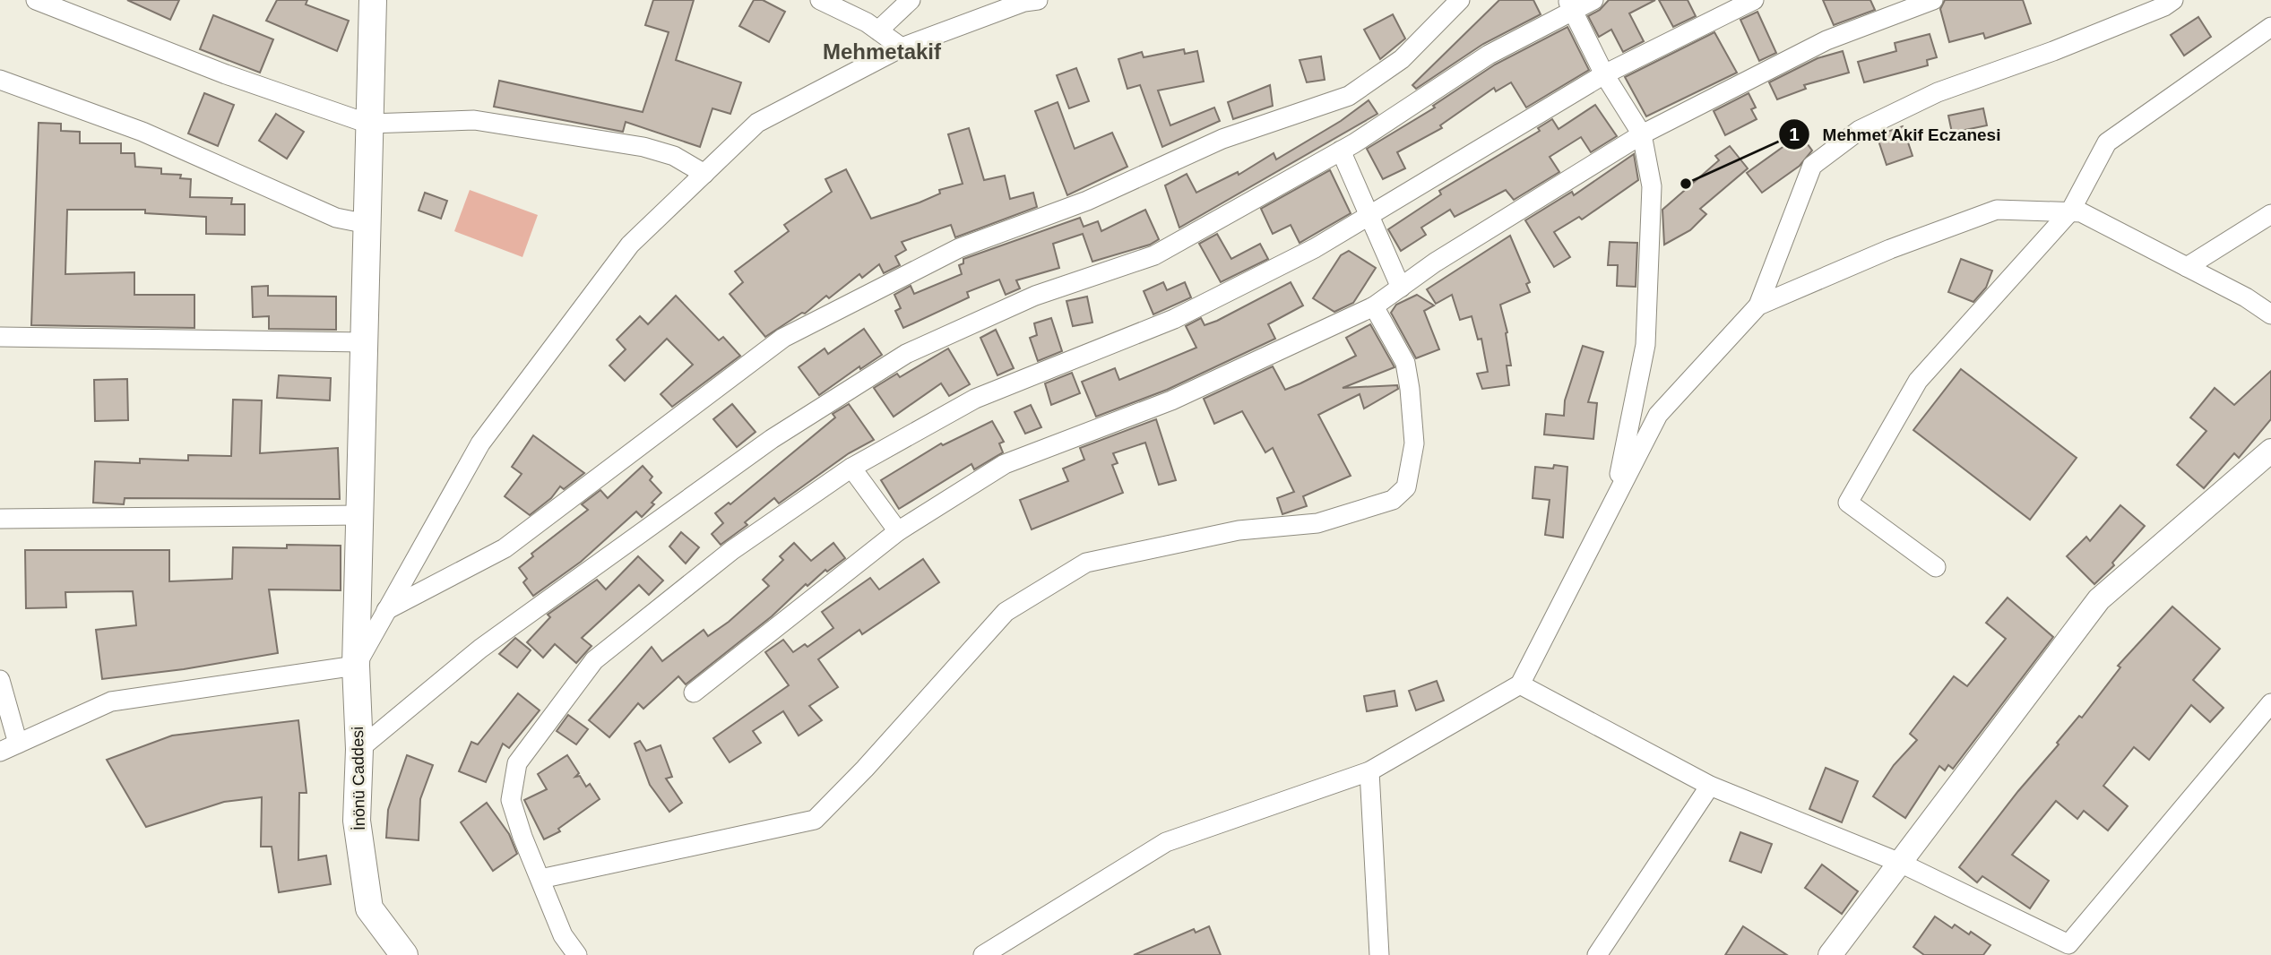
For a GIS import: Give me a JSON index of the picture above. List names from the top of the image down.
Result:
{
  "streets": {
    "main road": ["İnönü Caddesi"]
  },
  "districts": ["Mehmetakif"],
  "places": ["Mehmet Akif Eczanesi"]
}
